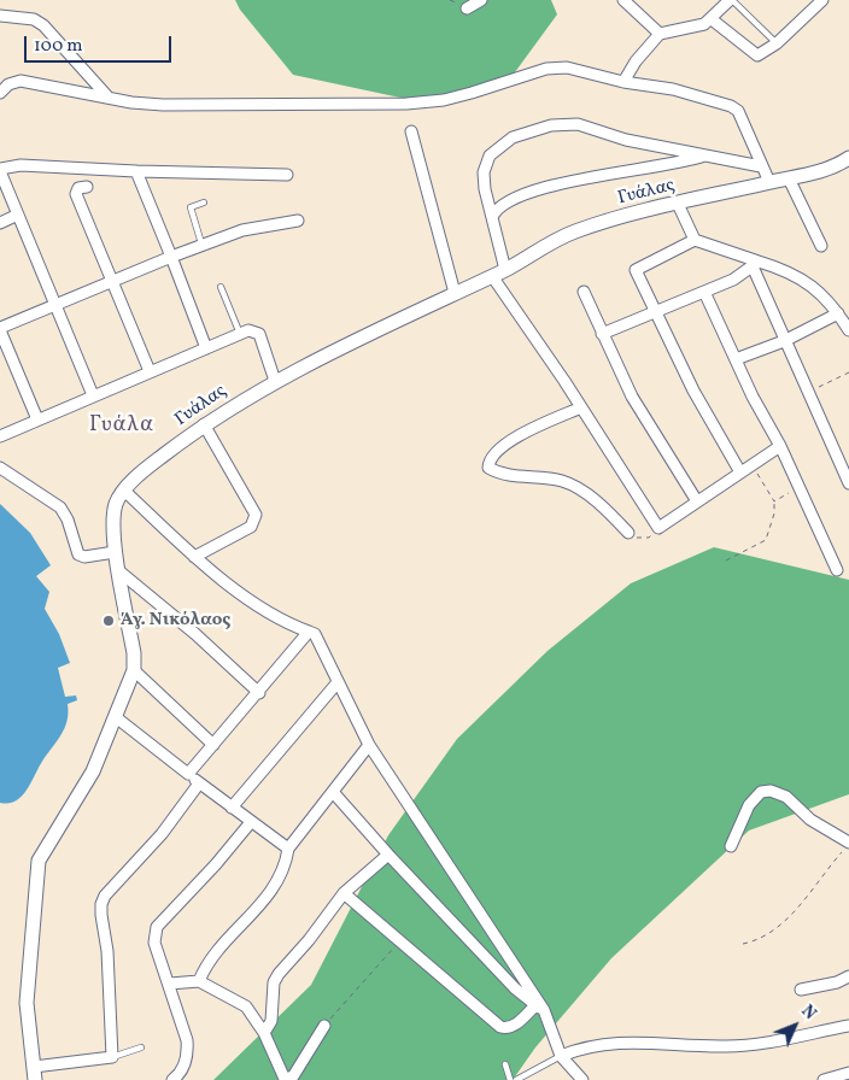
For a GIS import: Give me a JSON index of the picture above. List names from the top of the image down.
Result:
{
  "streets": {
    "street": ["Γυάλας"]
  },
  "districts": ["Γυάλα"],
  "places": ["Άγ. Νικόλαος"],
  "scale_bar": "100 m",
  "north": "top right"
}
